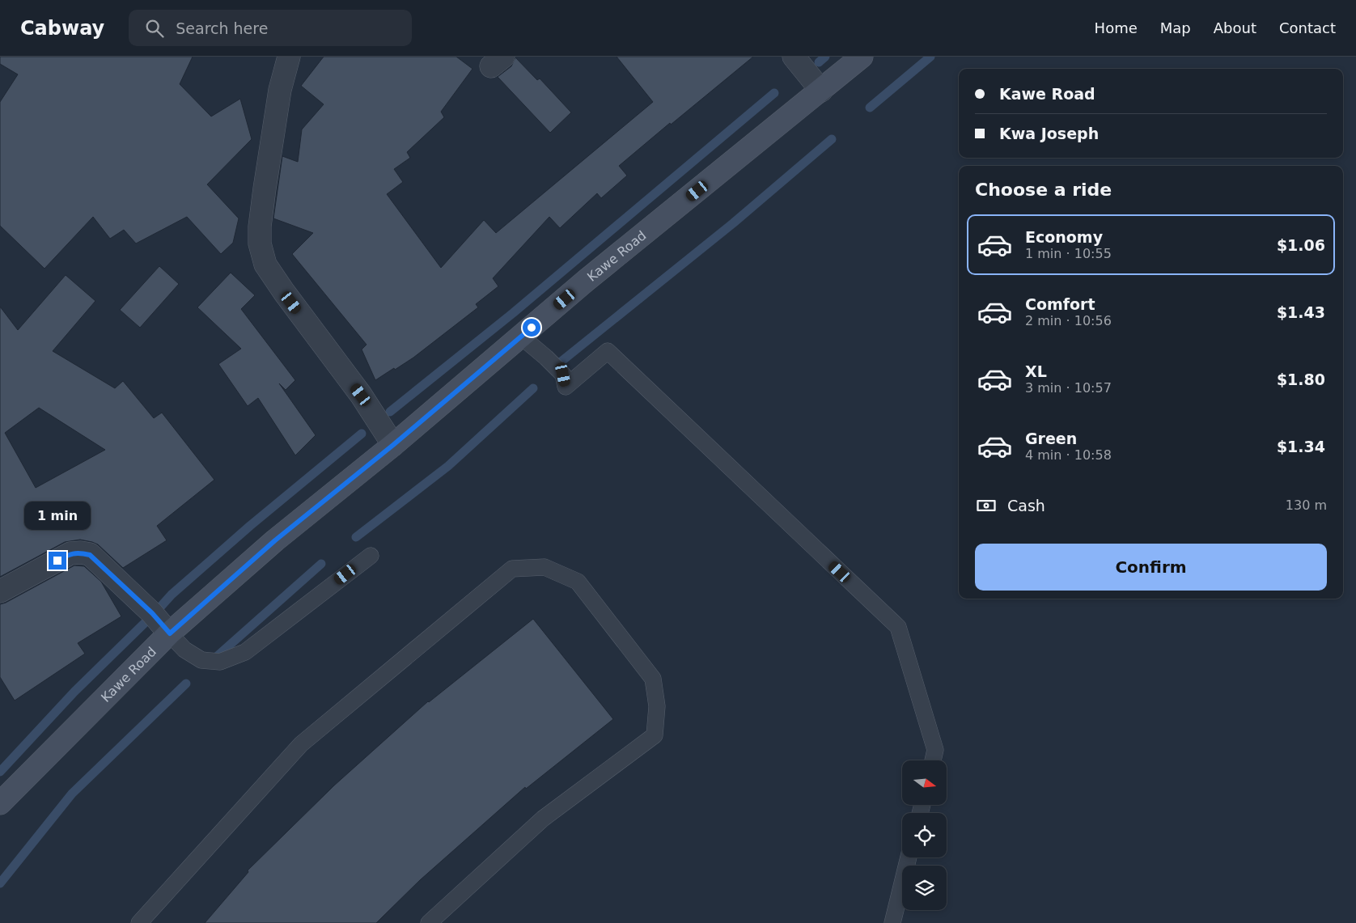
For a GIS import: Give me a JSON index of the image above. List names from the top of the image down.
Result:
{
  "streets": {
    "main road": ["Kawe Road"]
  },
  "north": "right",
  "page": {
    "header": "Cabway",
    "search": "Search here",
    "nav": [
      "Home",
      "Map",
      "About",
      "Contact"
    ],
    "banner": ["Kawe Road", "Kwa Joseph"],
    "heading": "Choose a ride",
    "list": [
      {
        "name": "Economy",
        "note": "1 min · 10:55",
        "value": "$1.06"
      },
      {
        "name": "Comfort",
        "note": "2 min · 10:56",
        "value": "$1.43"
      },
      {
        "name": "XL",
        "note": "3 min · 10:57",
        "value": "$1.80"
      },
      {
        "name": "Green",
        "note": "4 min · 10:58",
        "value": "$1.34"
      }
    ],
    "pay": ["Cash", "130 m"],
    "bubble": "1 min",
    "buttons": "Confirm"
  }
}
